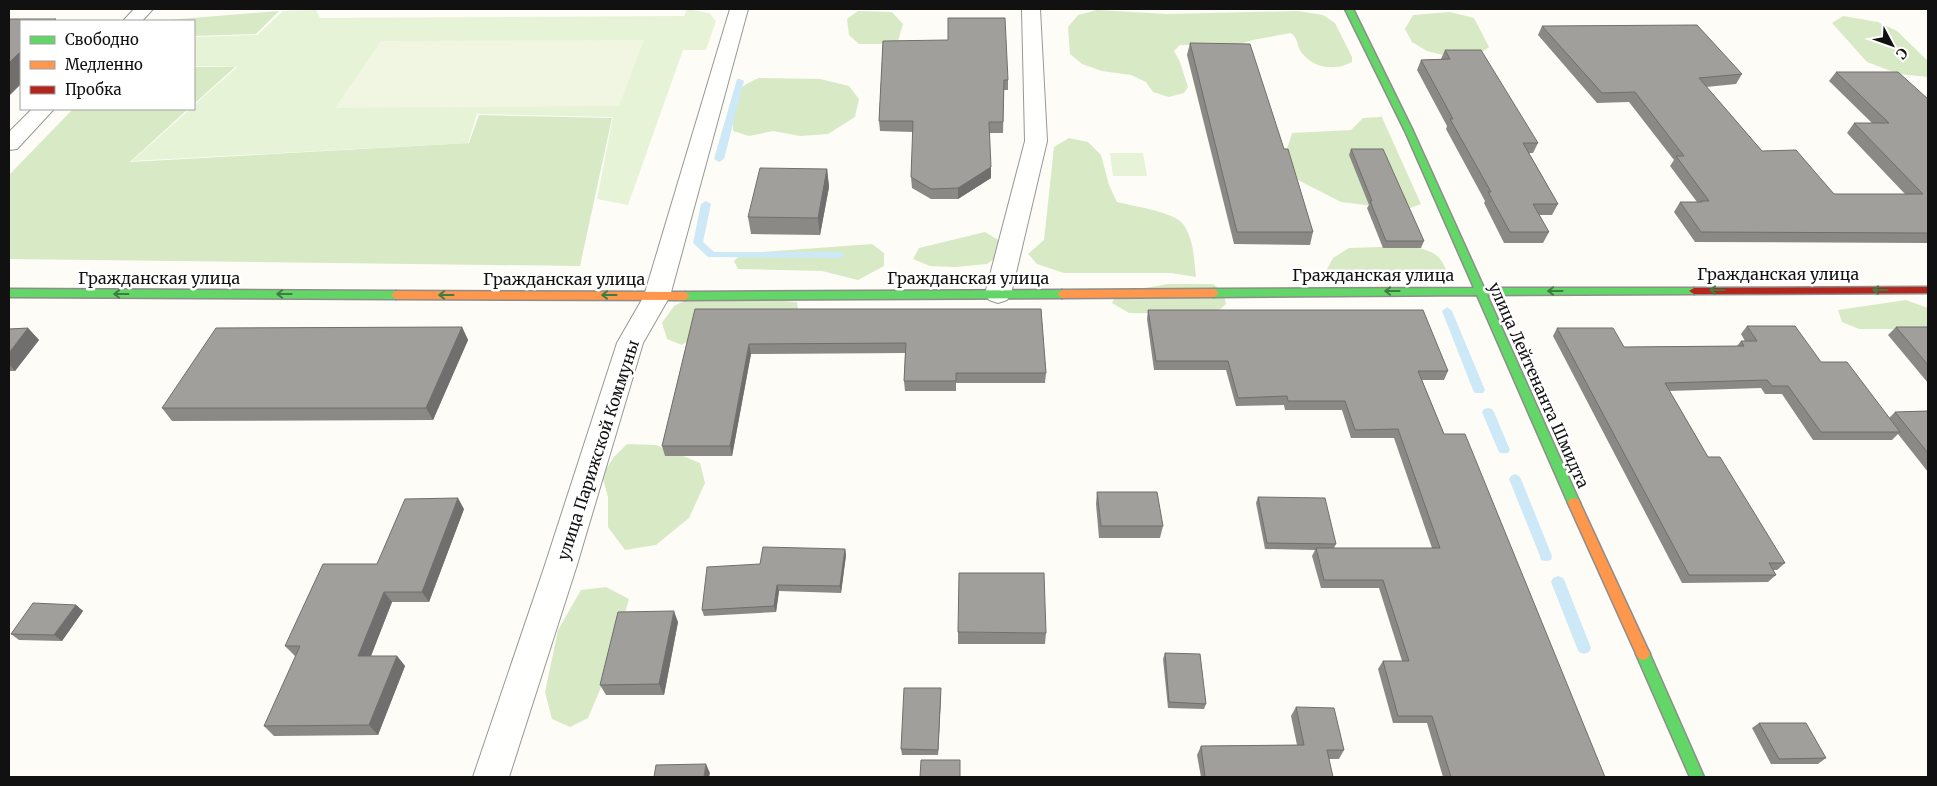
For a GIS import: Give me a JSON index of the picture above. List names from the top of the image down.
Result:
{
  "streets": {
    "street": ["Гражданская улица", "улица Лейтенанта Шмидта", "улица Парижской Коммуны"]
  },
  "crossings": [
    ["Гражданская улица", "улица Лейтенанта Шмидта"],
    ["Гражданская улица", "улица Парижской Коммуны"]
  ],
  "one_way": ["Гражданская улица"],
  "legend": ["Свободно", "Медленно", "Пробка"],
  "north": "bottom right"
}
